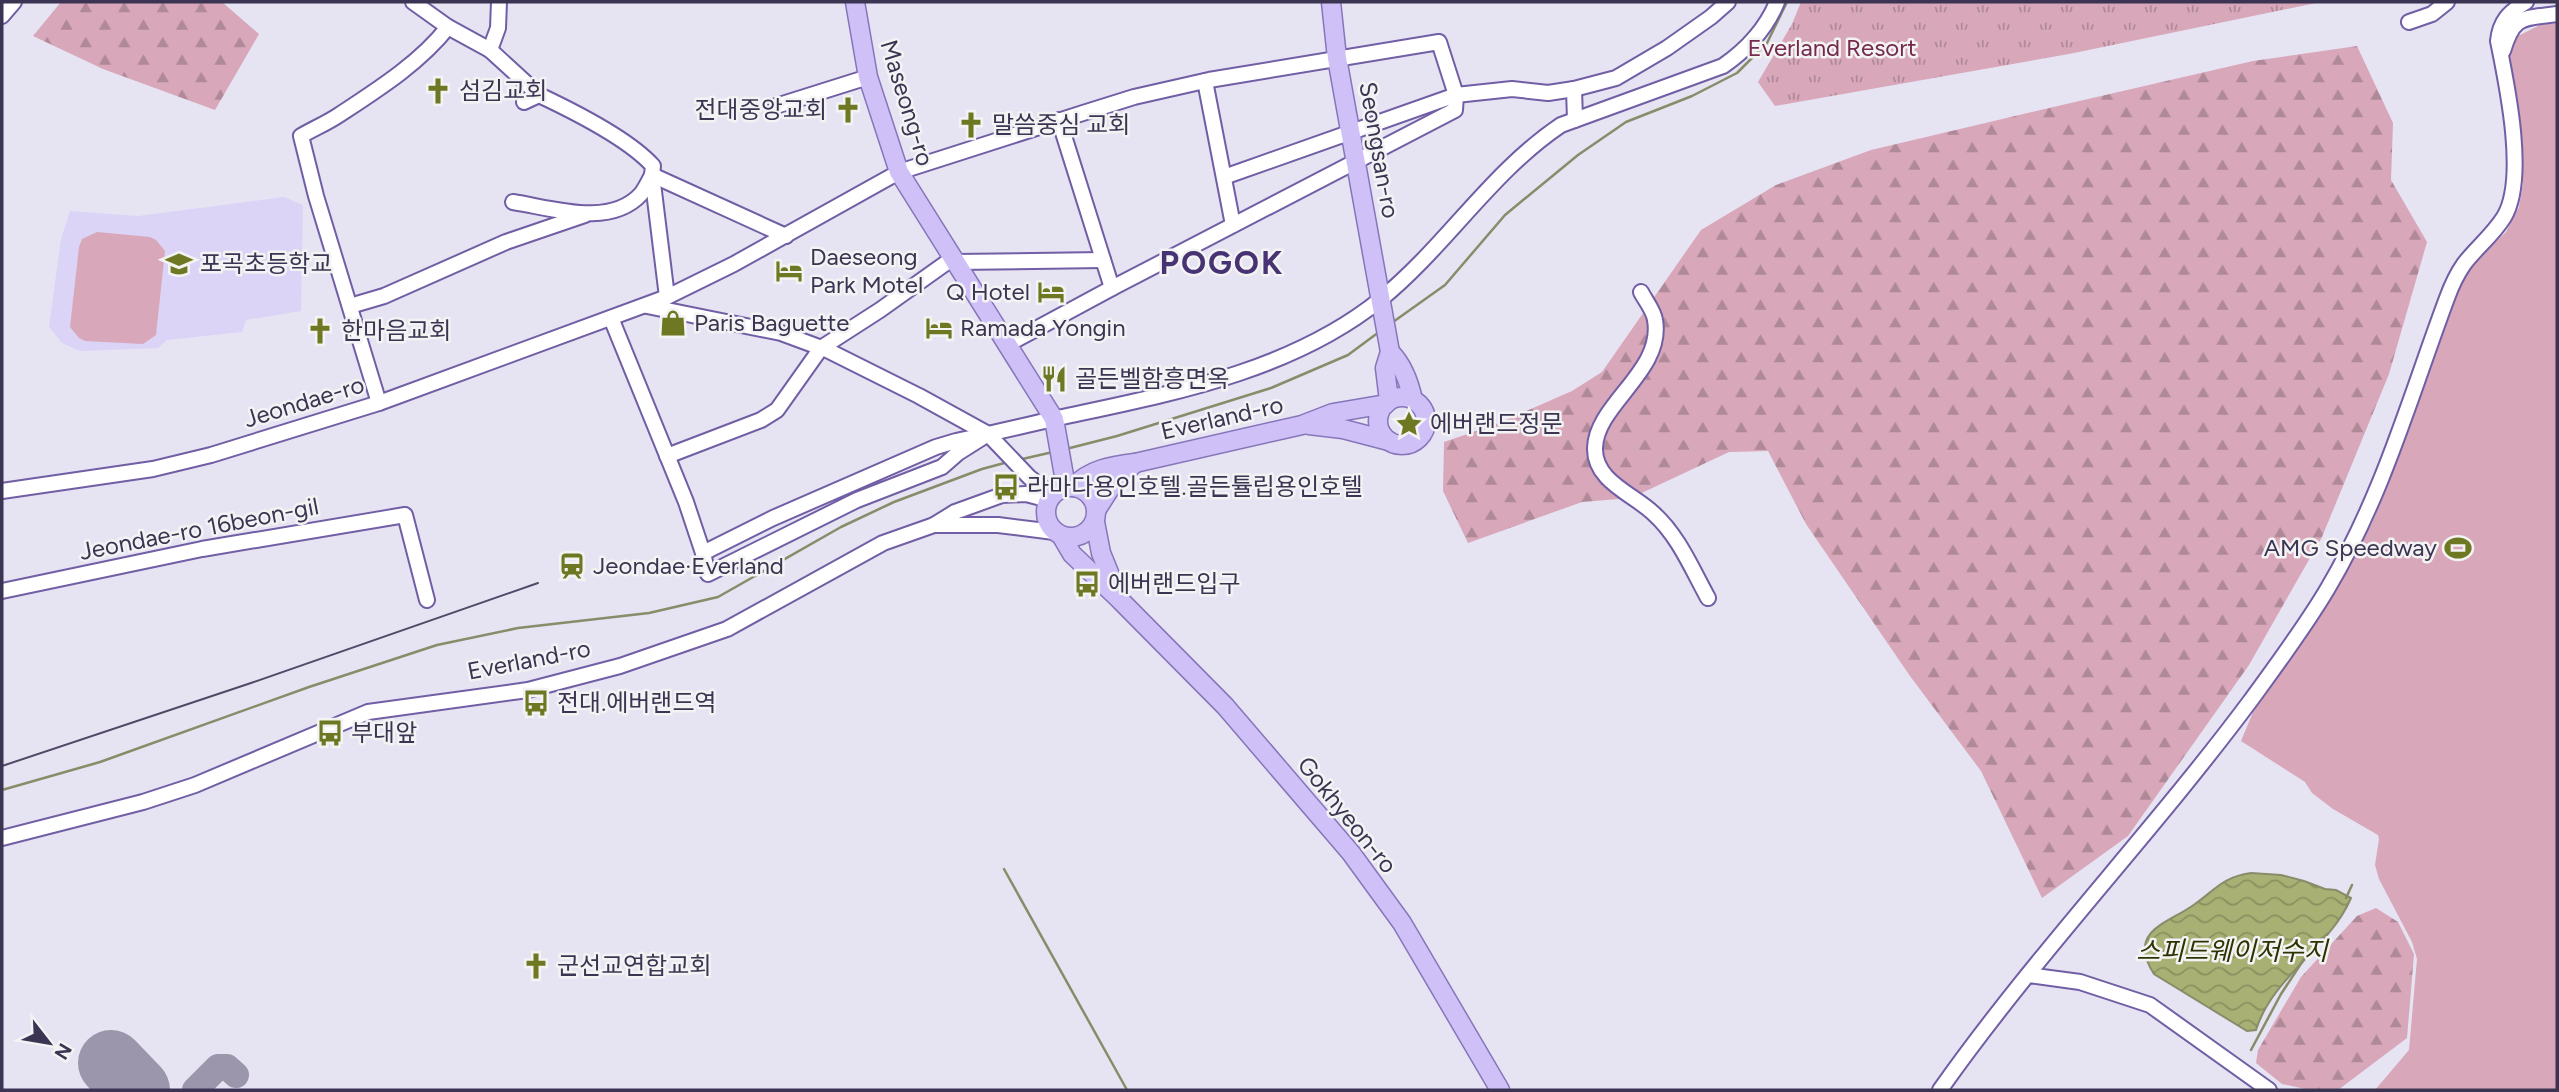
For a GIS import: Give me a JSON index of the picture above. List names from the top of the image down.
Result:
{
  "streets": {
    "main road": [
      "Maseong-ro",
      "Seongsan-ro",
      "Everland-ro",
      "Gokhyeon-ro"
    ],
    "street": ["Jeondae-ro", "Jeondae-ro 16beon-gil"]
  },
  "crossings": [
    ["Maseong-ro", "Jeondae-ro"],
    ["Seongsan-ro", "Jeondae-ro"],
    ["Everland-ro", "Gokhyeon-ro"]
  ],
  "districts": ["POGOK"],
  "water": ["스피드웨이저수지"],
  "parks": ["Everland Resort"],
  "places": {
    "church": [
      "섬김교회",
      "전대중앙교회",
      "말씀중심 교회",
      "한마음교회",
      "군선교연합교회"
    ],
    "school or university": ["포곡초등학교"],
    "hotel": ["Daeseong Park Motel", "Q Hotel", "Ramada Yongin"],
    "shop": ["Paris Baguette"],
    "restaurant": ["골든벨함흥면옥"],
    "place": ["에버랜드정문"],
    "bus stop": [
      "라마다용인호텔.골든튤립용인호텔",
      "에버랜드입구",
      "전대.에버랜드역",
      "부대앞"
    ],
    "sports": ["AMG Speedway"],
    "station": ["Jeondae·Everland"]
  },
  "north": "bottom right"
}
